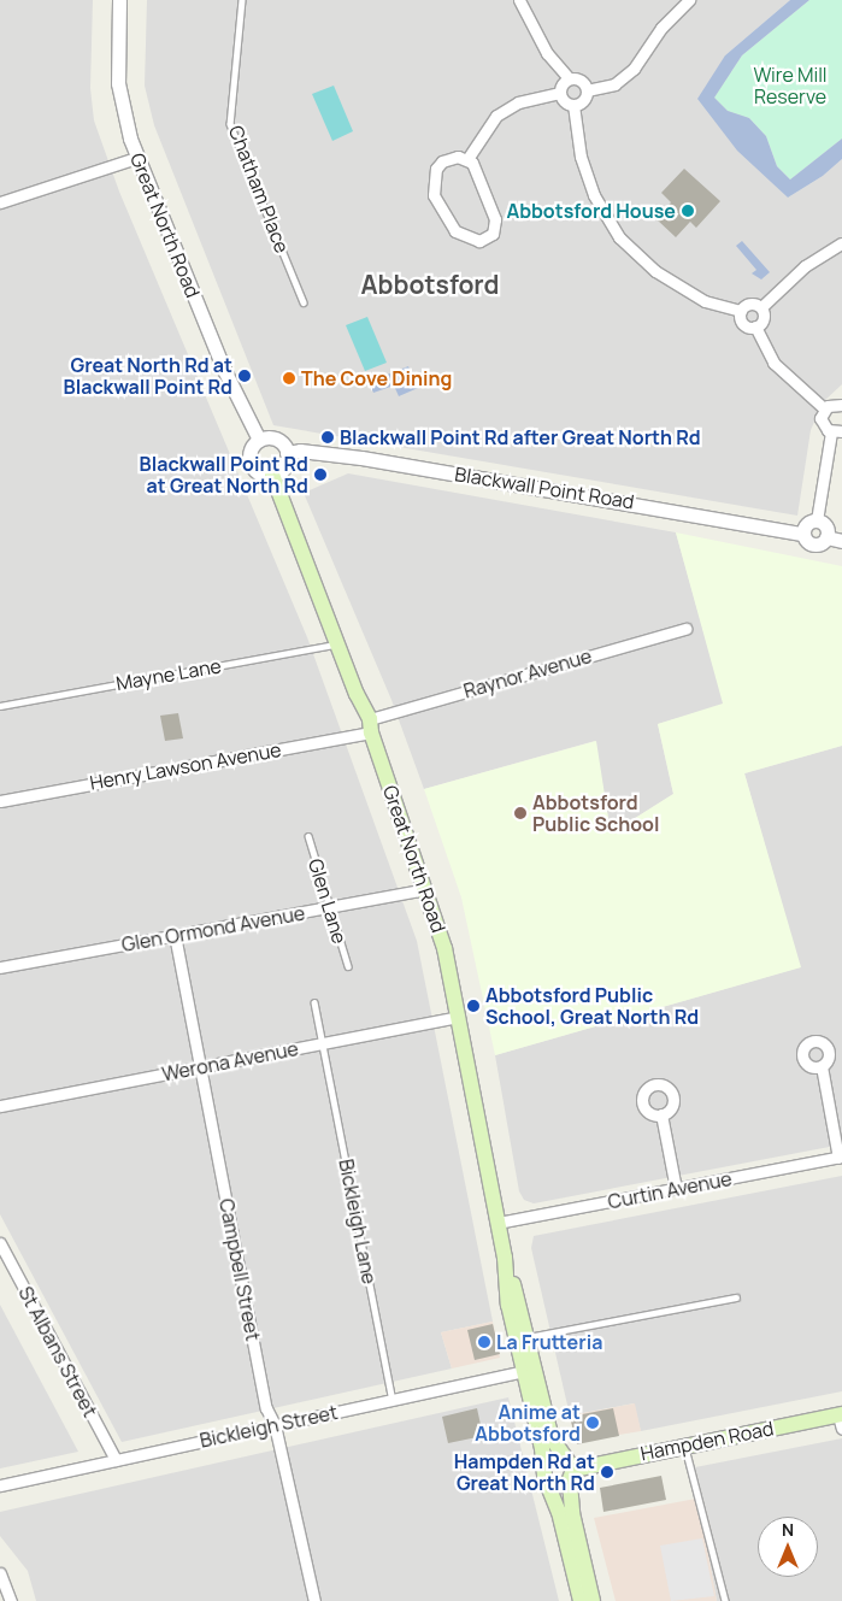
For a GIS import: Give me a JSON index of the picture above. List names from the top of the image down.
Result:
{
  "streets": {
    "main road": ["Great North Road", "Hampden Road"],
    "street": [
      "Blackwall Point Road",
      "Raynor Avenue",
      "Henry Lawson Avenue",
      "Glen Ormond Avenue",
      "Werona Avenue",
      "Curtin Avenue",
      "Campbell Street",
      "St Albans Street",
      "Bickleigh Street"
    ],
    "lane": [
      "Chatham Place",
      "Mayne Lane",
      "Glen Lane",
      "Bickleigh Lane"
    ]
  },
  "crossings": [
    ["Great North Road", "Blackwall Point Road"],
    ["Great North Road", "Raynor Avenue"],
    ["Great North Road", "Mayne Lane"],
    ["Great North Road", "Henry Lawson Avenue"],
    ["Great North Road", "Glen Ormond Avenue"],
    ["Great North Road", "Werona Avenue"],
    ["Great North Road", "Curtin Avenue"],
    ["Great North Road", "Bickleigh Street"],
    ["Great North Road", "Hampden Road"],
    ["Raynor Avenue", "Henry Lawson Avenue"],
    ["Glen Lane", "Glen Ormond Avenue"],
    ["Glen Ormond Avenue", "Campbell Street"],
    ["Werona Avenue", "Bickleigh Lane"],
    ["Werona Avenue", "Campbell Street"],
    ["Bickleigh Lane", "Bickleigh Street"],
    ["Campbell Street", "Bickleigh Street"],
    ["St Albans Street", "Bickleigh Street"]
  ],
  "districts": ["Abbotsford"],
  "parks": ["Wire Mill Reserve"],
  "places": [
    "Abbotsford House",
    "Great North Rd at Blackwall Point Rd",
    "The Cove Dining",
    "Blackwall Point Rd after Great North Rd",
    "Blackwall Point Rd at Great North Rd",
    "Abbotsford Public School",
    "Abbotsford Public School, Great North Rd",
    "La Frutteria",
    "Anime at Abbotsford",
    "Hampden Rd at Great North Rd"
  ],
  "north": "top"
}
